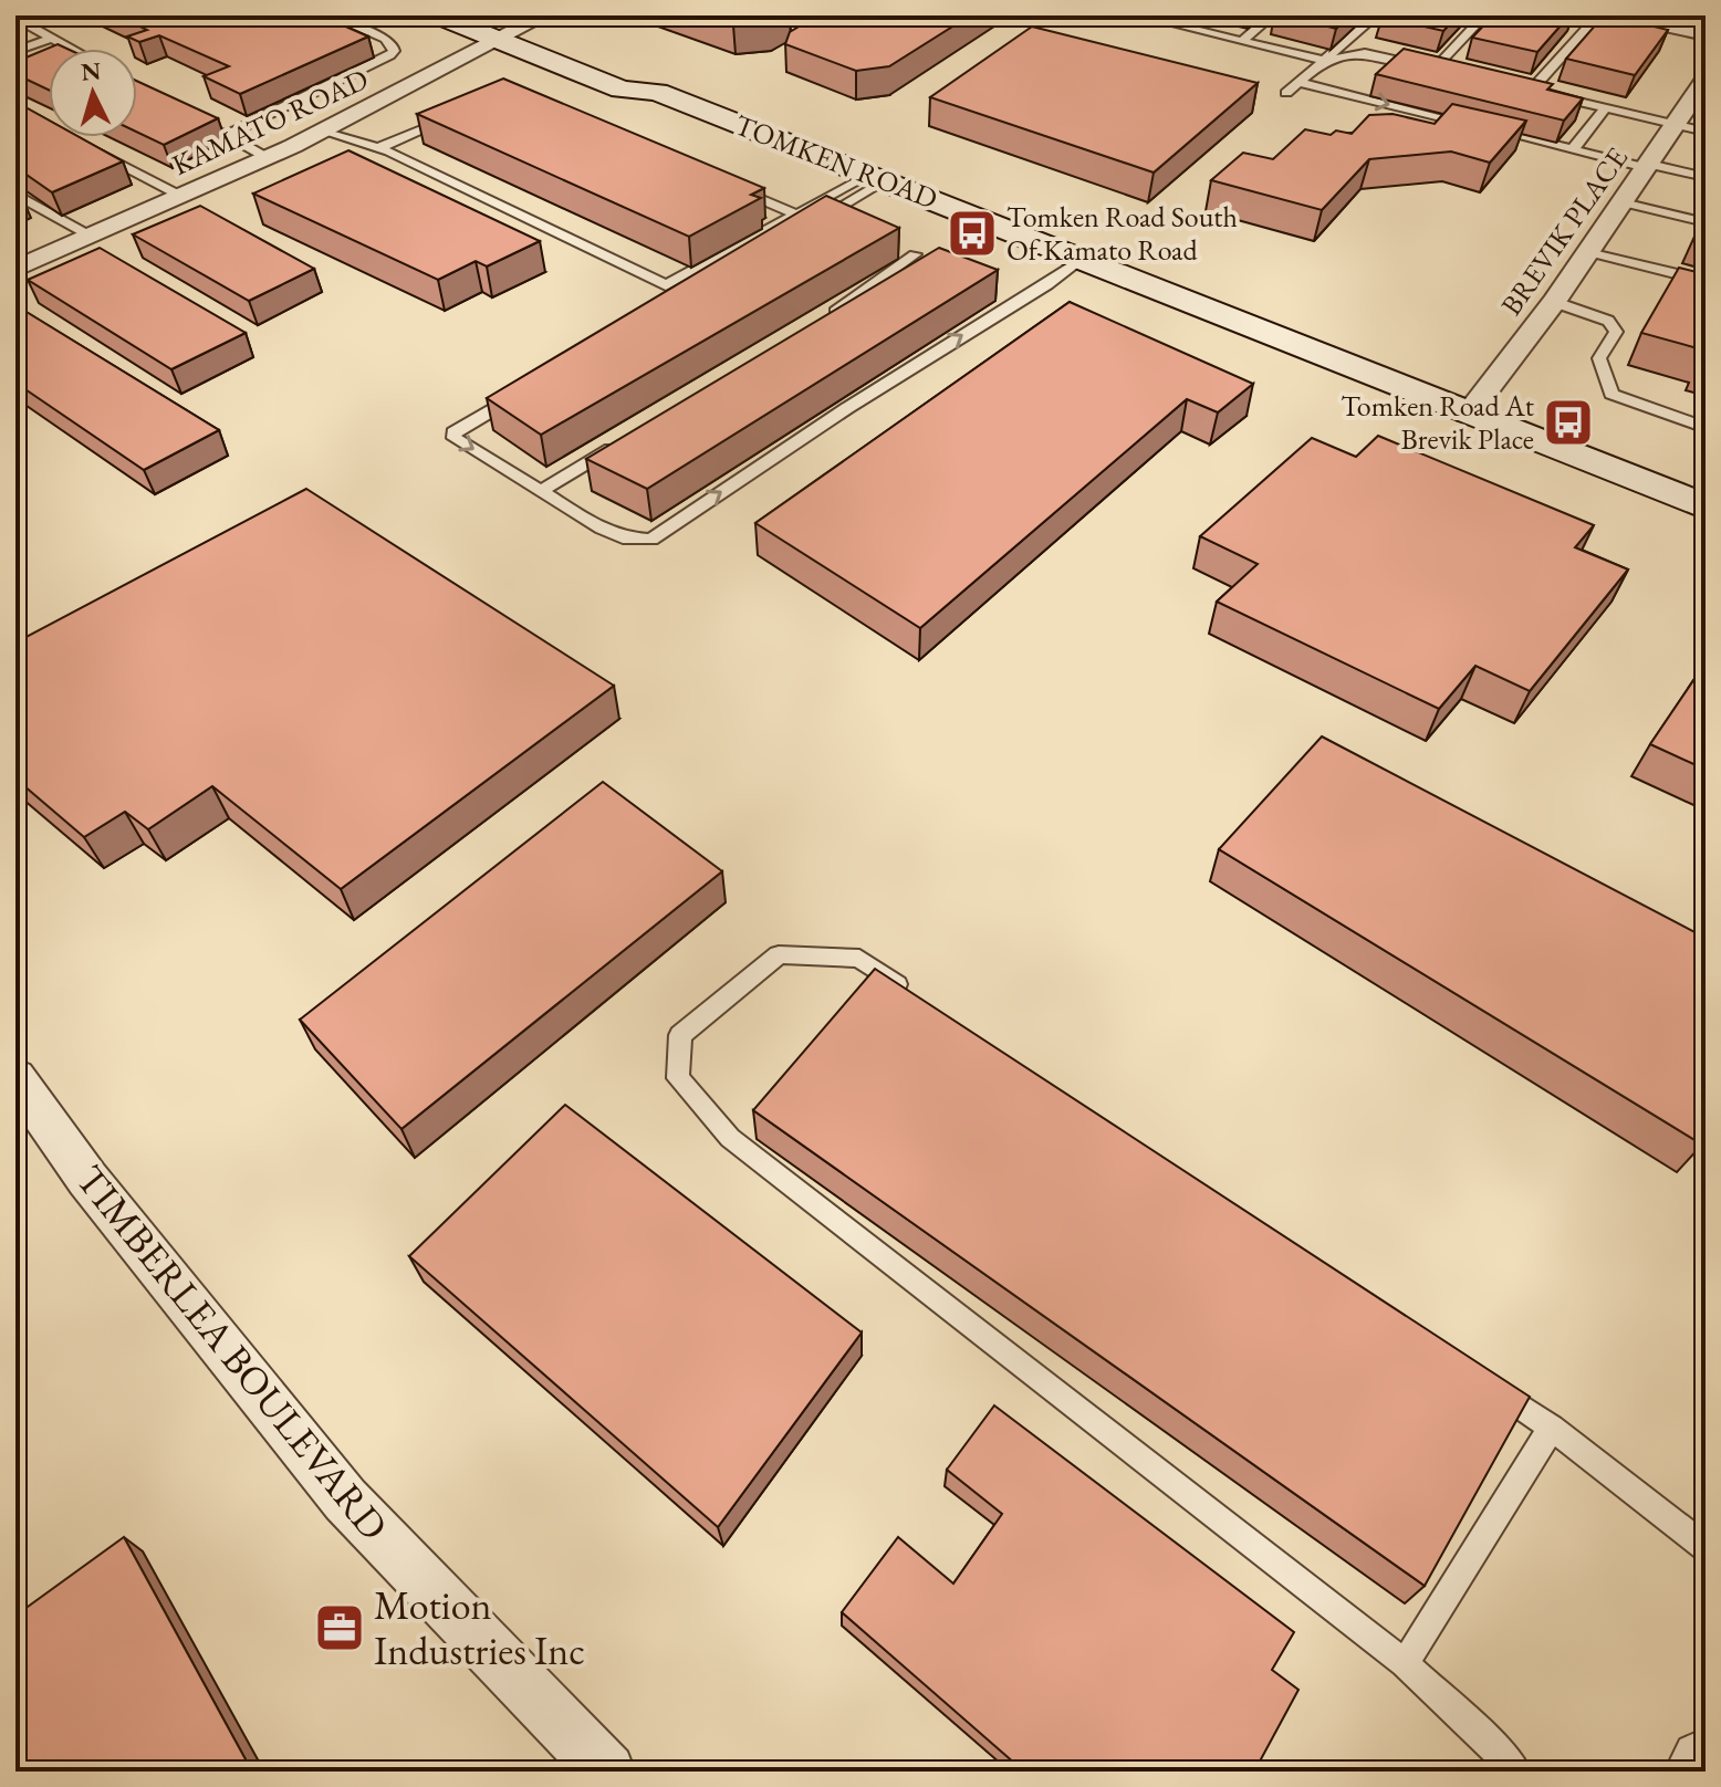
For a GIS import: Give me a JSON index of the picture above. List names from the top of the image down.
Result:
{
  "streets": {
    "main road": ["TOMKEN ROAD"],
    "street": ["KAMATO ROAD", "BREVIK PLACE", "TIMBERLEA BOULEVARD"]
  },
  "crossings": [
    ["KAMATO ROAD", "TOMKEN ROAD"],
    ["TOMKEN ROAD", "BREVIK PLACE"]
  ],
  "places": {
    "bus stop": ["Tomken Road South Of Kamato Road", "Tomken Road At Brevik Place"],
    "office": ["Motion Industries Inc"]
  },
  "north": "top"
}
